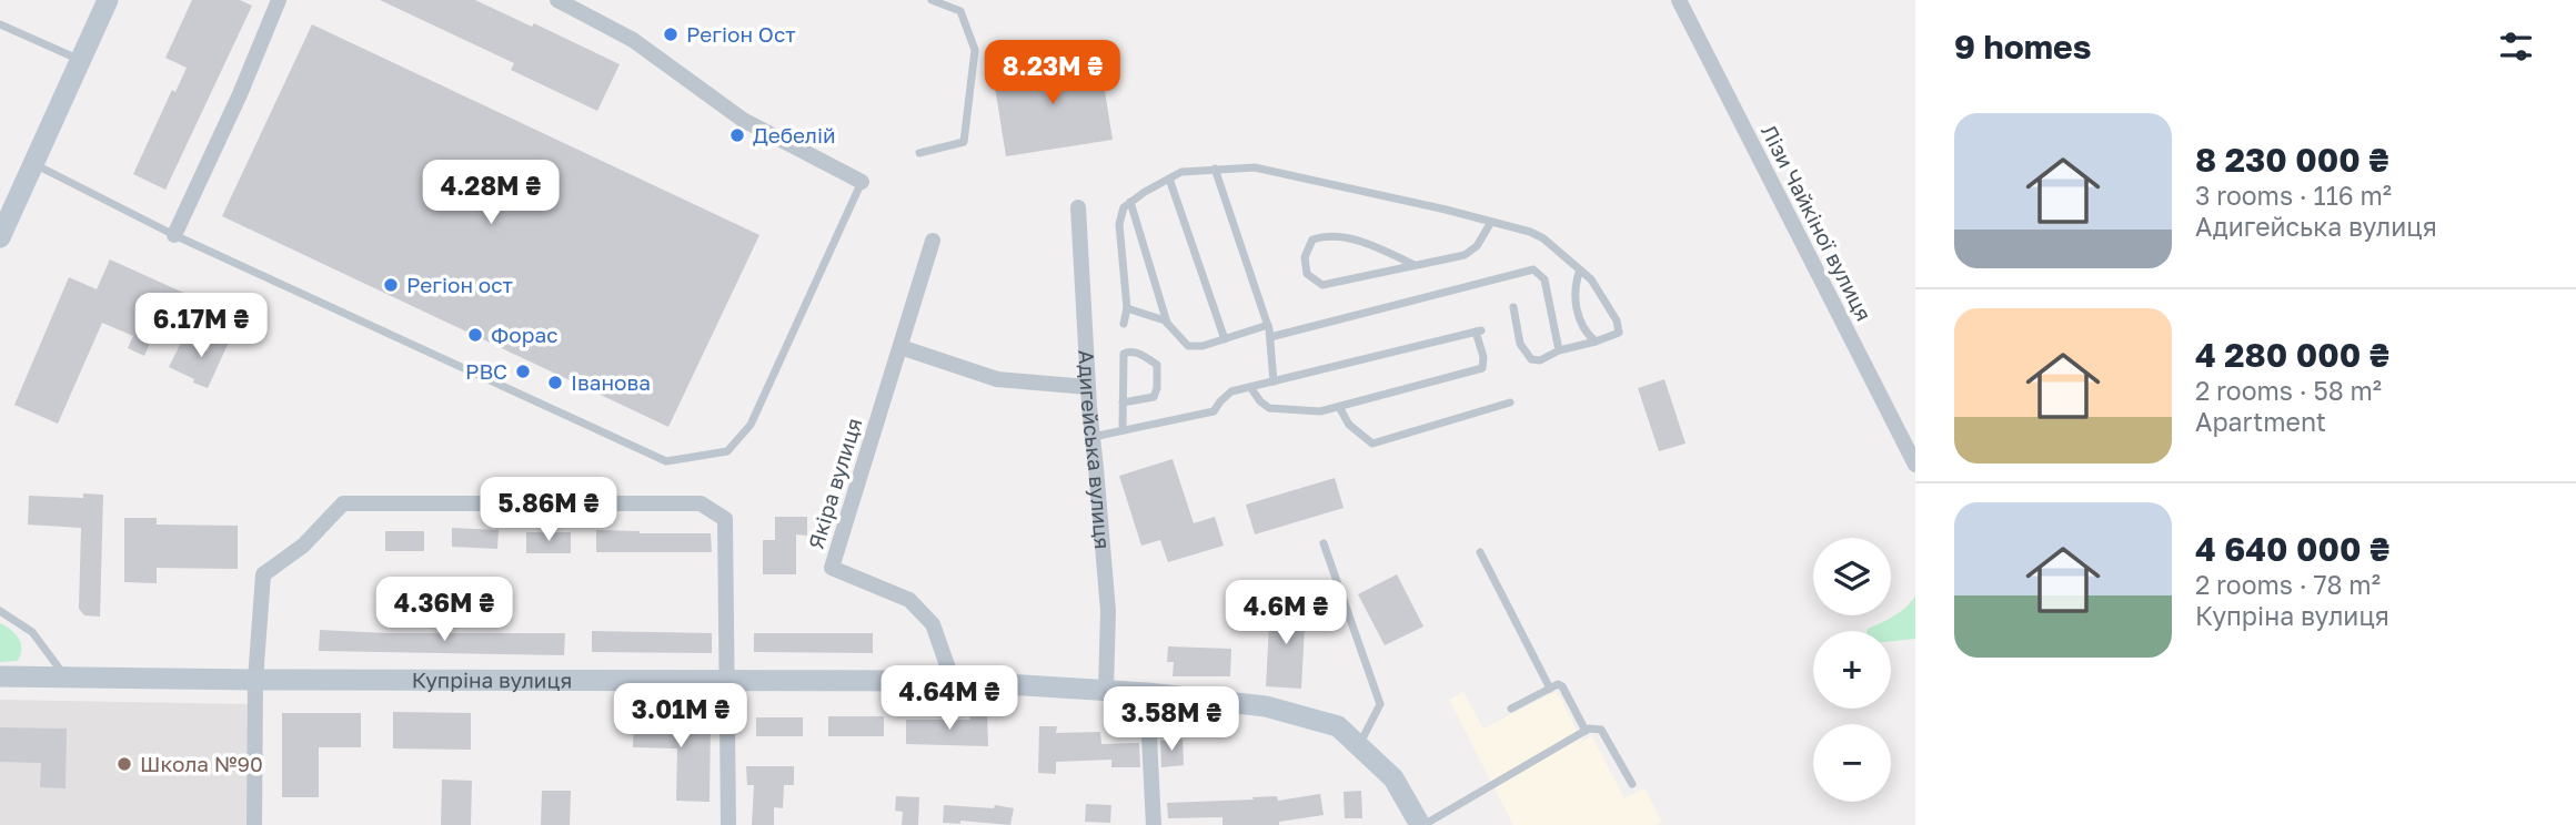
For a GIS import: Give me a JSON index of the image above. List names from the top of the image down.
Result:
{
  "streets": {
    "main road": ["Купріна вулиця"],
    "street": ["Лізи Чайкіної вулиця", "Адигейська вулиця", "Якіра вулиця"]
  },
  "crossings": [
    ["Адигейська вулиця", "Купріна вулиця"],
    ["Якіра вулиця", "Купріна вулиця"]
  ],
  "places": [
    "Регіон Ост",
    "Дебелій",
    "Регіон ост",
    "Форас",
    "РВС",
    "Іванова",
    "Школа №90"
  ],
  "page": {
    "heading": "9 homes",
    "price": [
      "8.23M ₴",
      "4.28M ₴",
      "6.17M ₴",
      "5.86M ₴",
      "4.36M ₴",
      "4.6M ₴",
      "4.64M ₴",
      "3.01M ₴",
      "3.58M ₴"
    ],
    "list": [
      {
        "name": "8 230 000 ₴",
        "note": "3 rooms · 116 m² · Адигейська вулиця"
      },
      {
        "name": "4 280 000 ₴",
        "note": "2 rooms · 58 m² · Apartment"
      },
      {
        "name": "4 640 000 ₴",
        "note": "2 rooms · 78 m² · Купріна вулиця"
      }
    ],
    "map_buttons": ["+", "−"]
  }
}
